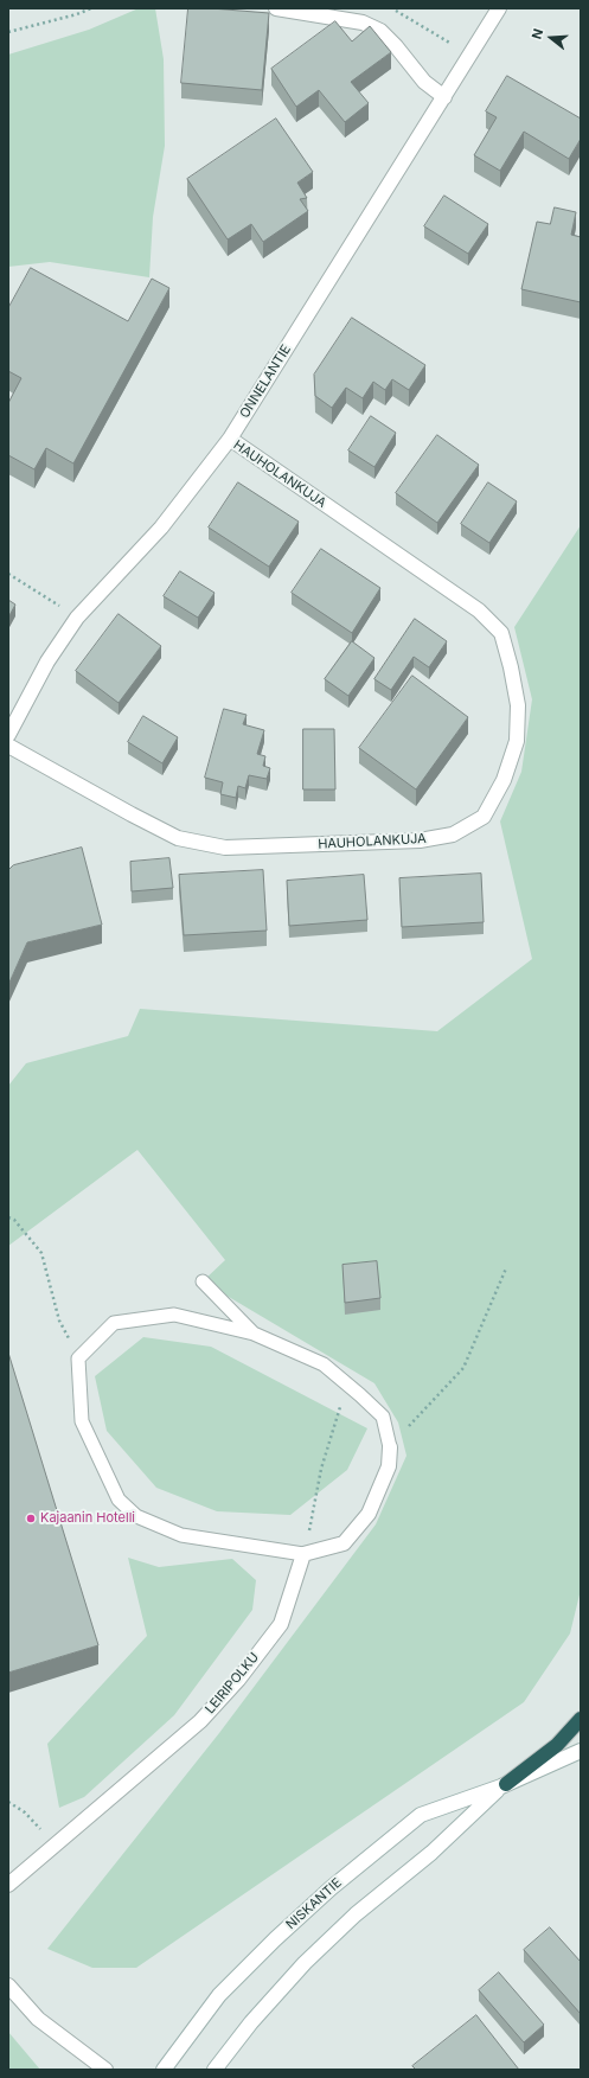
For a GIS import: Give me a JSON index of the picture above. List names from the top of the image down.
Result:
{
  "streets": {
    "street": [
      "ONNELANTIE",
      "HAUHOLANKUJA",
      "LEIRIPOLKU",
      "NISKANTIE"
    ]
  },
  "crossings": [
    ["ONNELANTIE", "HAUHOLANKUJA"]
  ],
  "places": ["Kajaanin Hotelli"],
  "north": "left"
}
